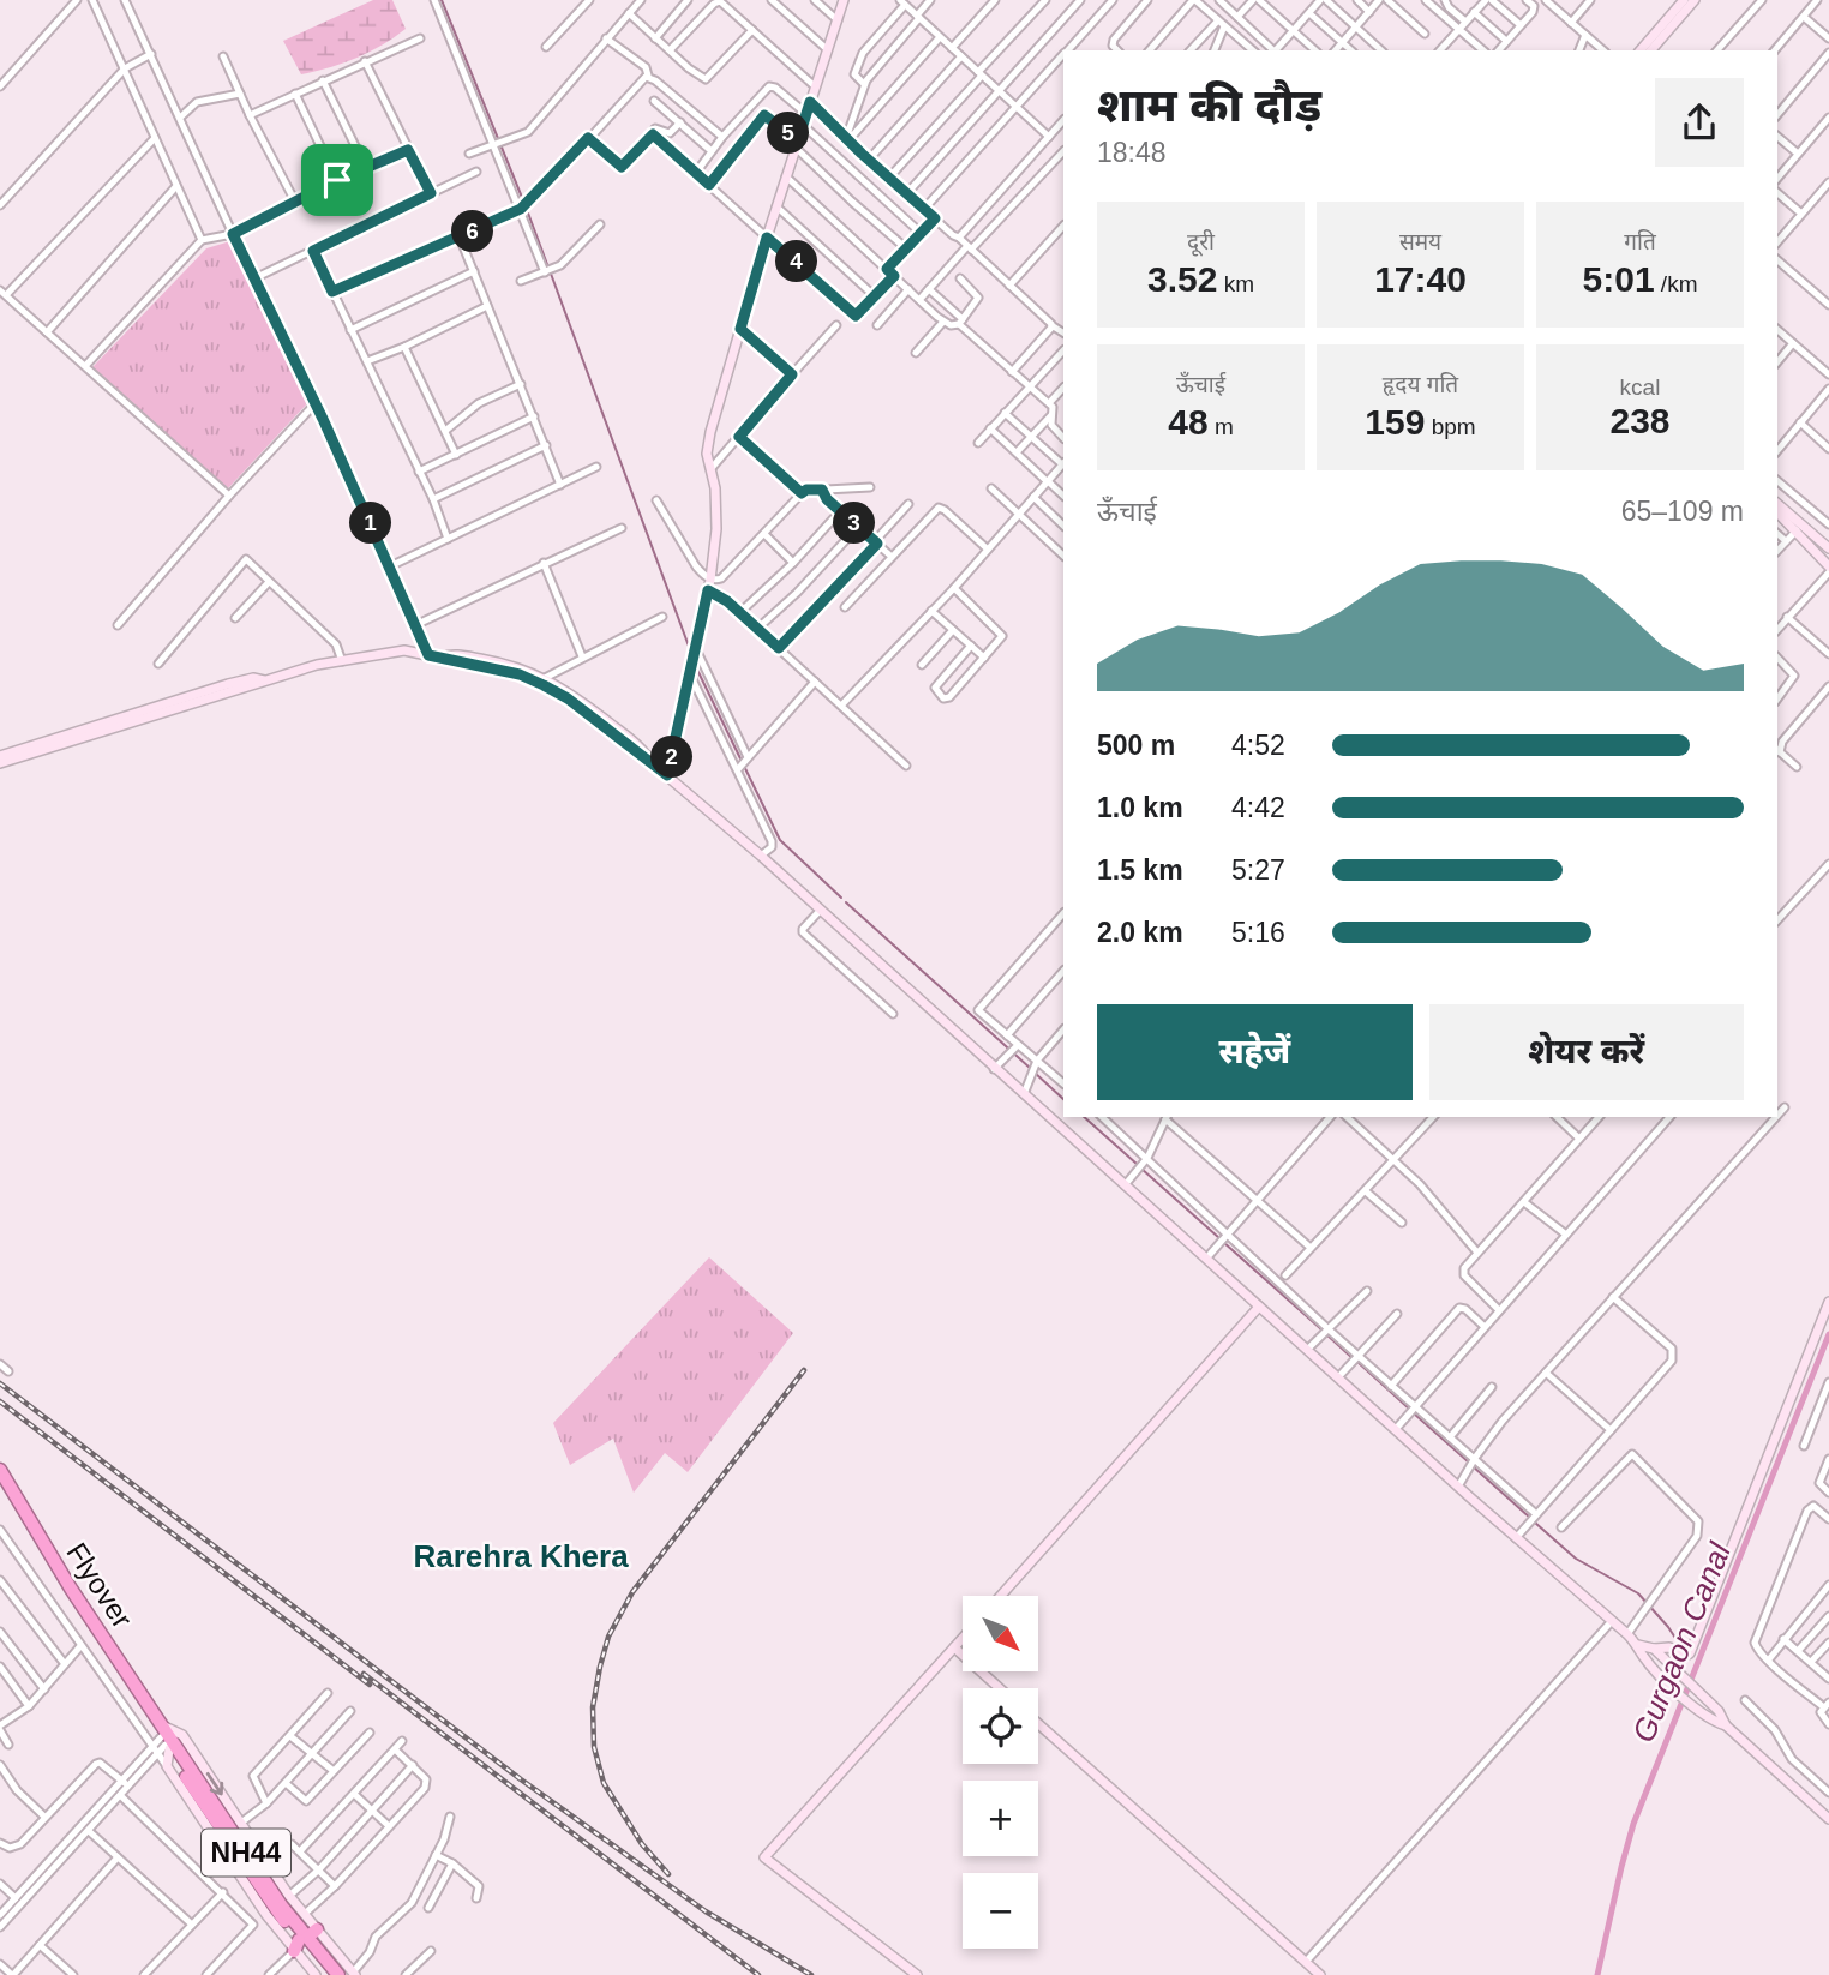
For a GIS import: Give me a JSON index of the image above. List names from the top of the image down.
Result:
{
  "streets": {
    "highway": ["Flyover", "NH44"]
  },
  "crossings": [
    ["Flyover", "NH44"]
  ],
  "districts": ["Rarehra Khera"],
  "water": ["Gurgaon Canal"],
  "north": "bottom right",
  "page": {
    "heading": ["शाम की दौड़", "18:48"],
    "pins": [
      "5",
      "6",
      "4",
      "1",
      "3",
      "2"
    ],
    "stats": [
      ["दूरी", "3.52 km"],
      ["समय", "17:40"],
      ["गति", "5:01 /km"],
      ["ऊँचाई", "48 m"],
      ["हृदय गति", "159 bpm"],
      ["kcal", "238"]
    ],
    "chart": ["ऊँचाई", "65–109 m"],
    "list": [
      {
        "name": "500 m",
        "note": "4:52"
      },
      {
        "name": "1.0 km",
        "note": "4:42"
      },
      {
        "name": "1.5 km",
        "note": "5:27"
      },
      {
        "name": "2.0 km",
        "note": "5:16"
      }
    ],
    "buttons": ["सहेजें", "शेयर करें"],
    "map_buttons": ["+", "−"]
  }
}
